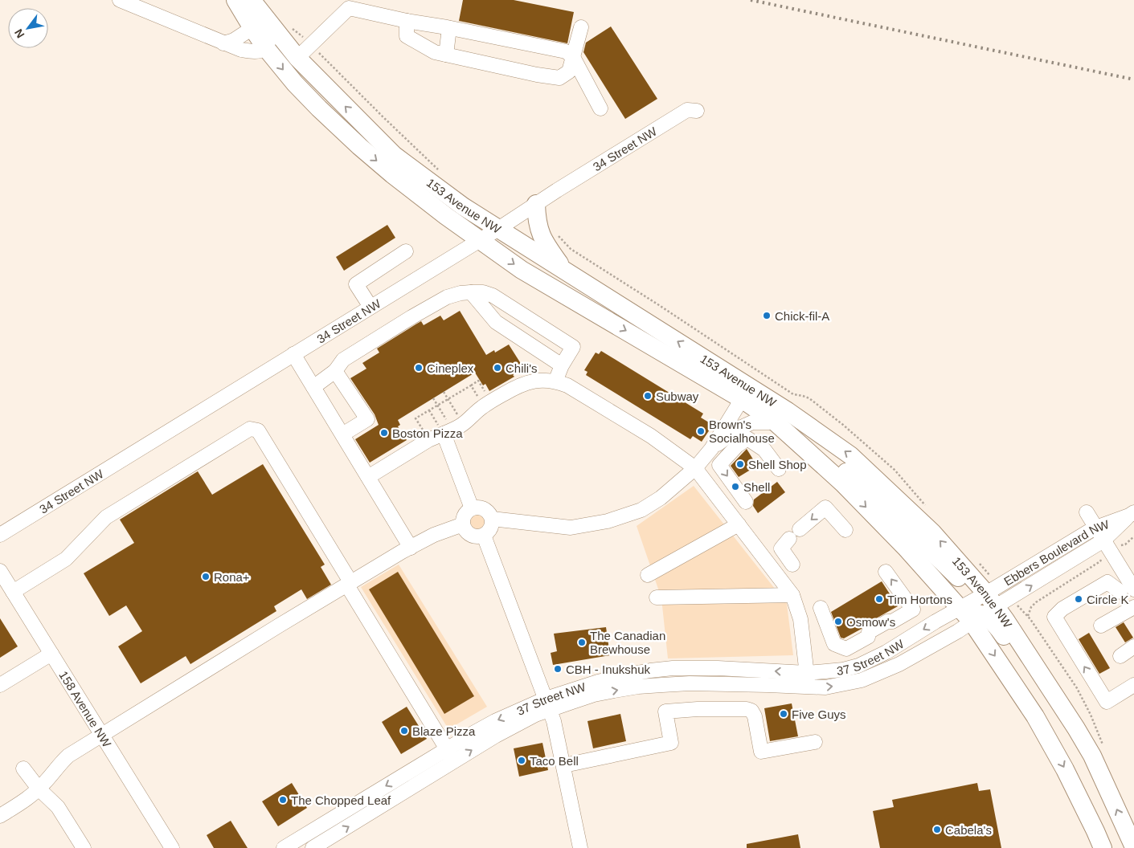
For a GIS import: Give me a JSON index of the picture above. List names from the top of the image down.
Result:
{
  "streets": {
    "main road": ["153 Avenue NW"],
    "street": [
      "34 Street NW",
      "Ebbers Boulevard NW",
      "37 Street NW",
      "158 Avenue NW"
    ]
  },
  "crossings": [
    ["34 Street NW", "153 Avenue NW"],
    ["153 Avenue NW", "Ebbers Boulevard NW"],
    ["153 Avenue NW", "37 Street NW"],
    ["Ebbers Boulevard NW", "37 Street NW"]
  ],
  "places": [
    "Chick-fil-A",
    "Cineplex",
    "Chili's",
    "Subway",
    "Brown's Socialhouse",
    "Boston Pizza",
    "Shell Shop",
    "Shell",
    "Rona+",
    "Tim Hortons",
    "Circle K",
    "Osmow's",
    "The Canadian Brewhouse",
    "CBH - Inukshuk",
    "Five Guys",
    "Blaze Pizza",
    "Taco Bell",
    "The Chopped Leaf",
    "Cabela's"
  ],
  "north": "bottom left"
}
